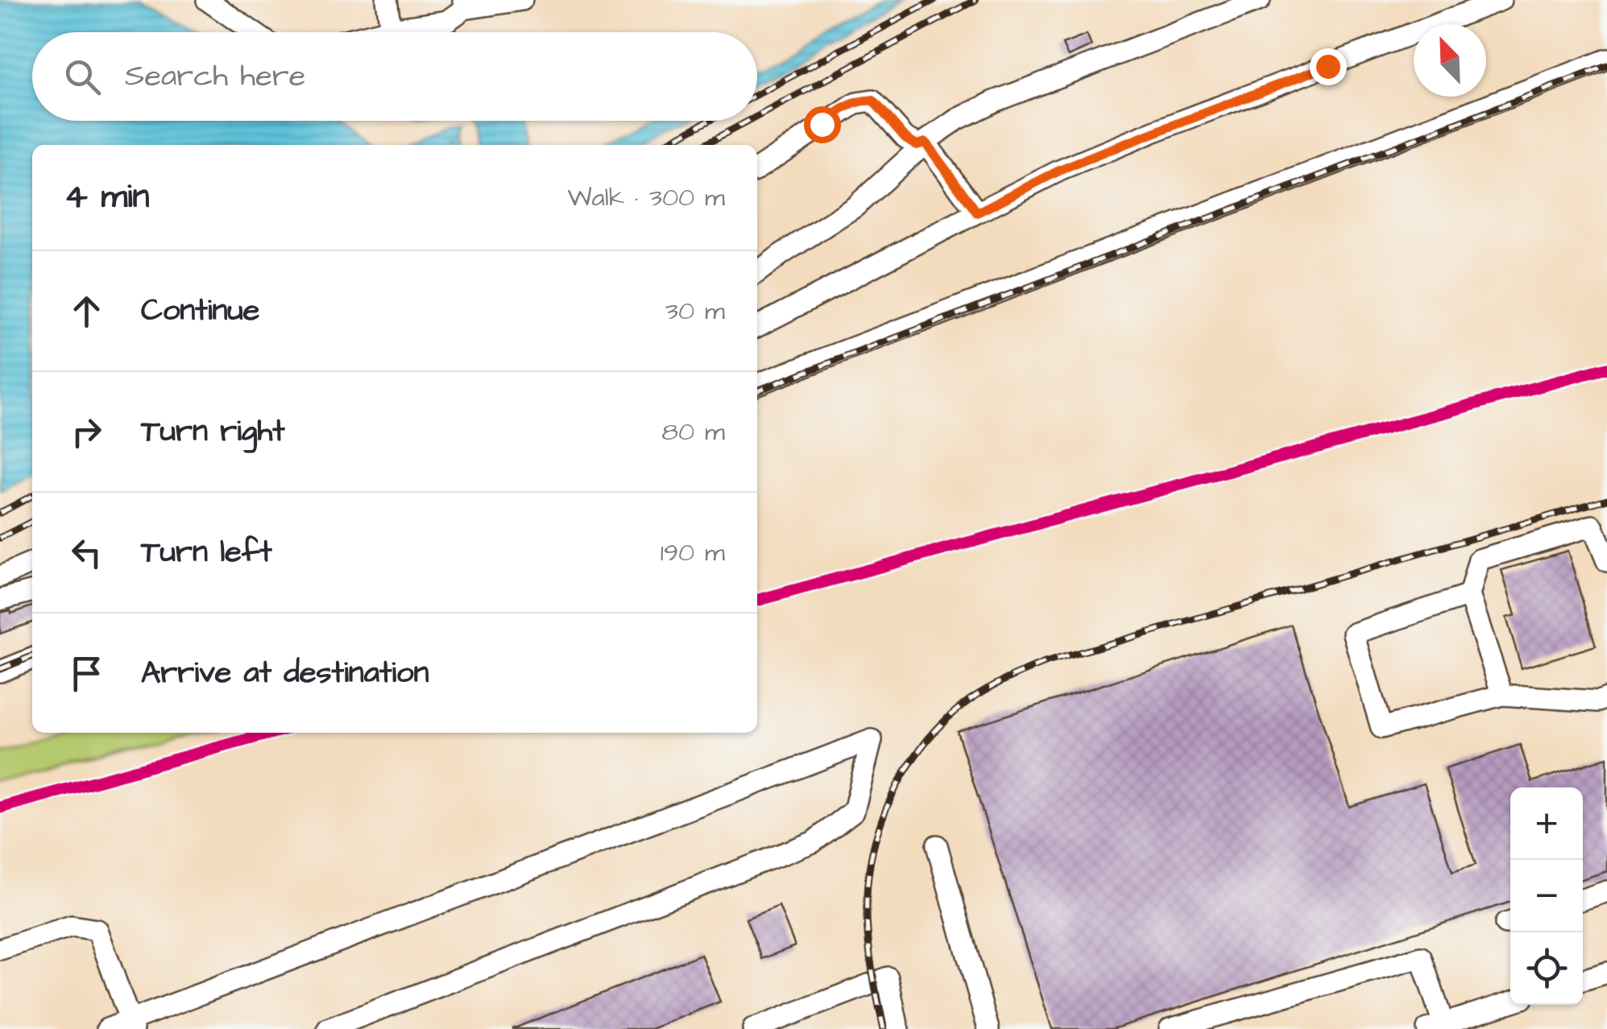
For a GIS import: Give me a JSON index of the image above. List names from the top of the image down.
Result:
{
  "north": "top left",
  "page": {
    "search": "Search here",
    "heading": ["4 min", "Walk · 300 m"],
    "list": [
      ["Continue", "30 m"],
      ["Turn right", "80 m"],
      ["Turn left", "190 m"],
      "Arrive at destination"
    ],
    "map_buttons": ["+", "−"]
  }
}
